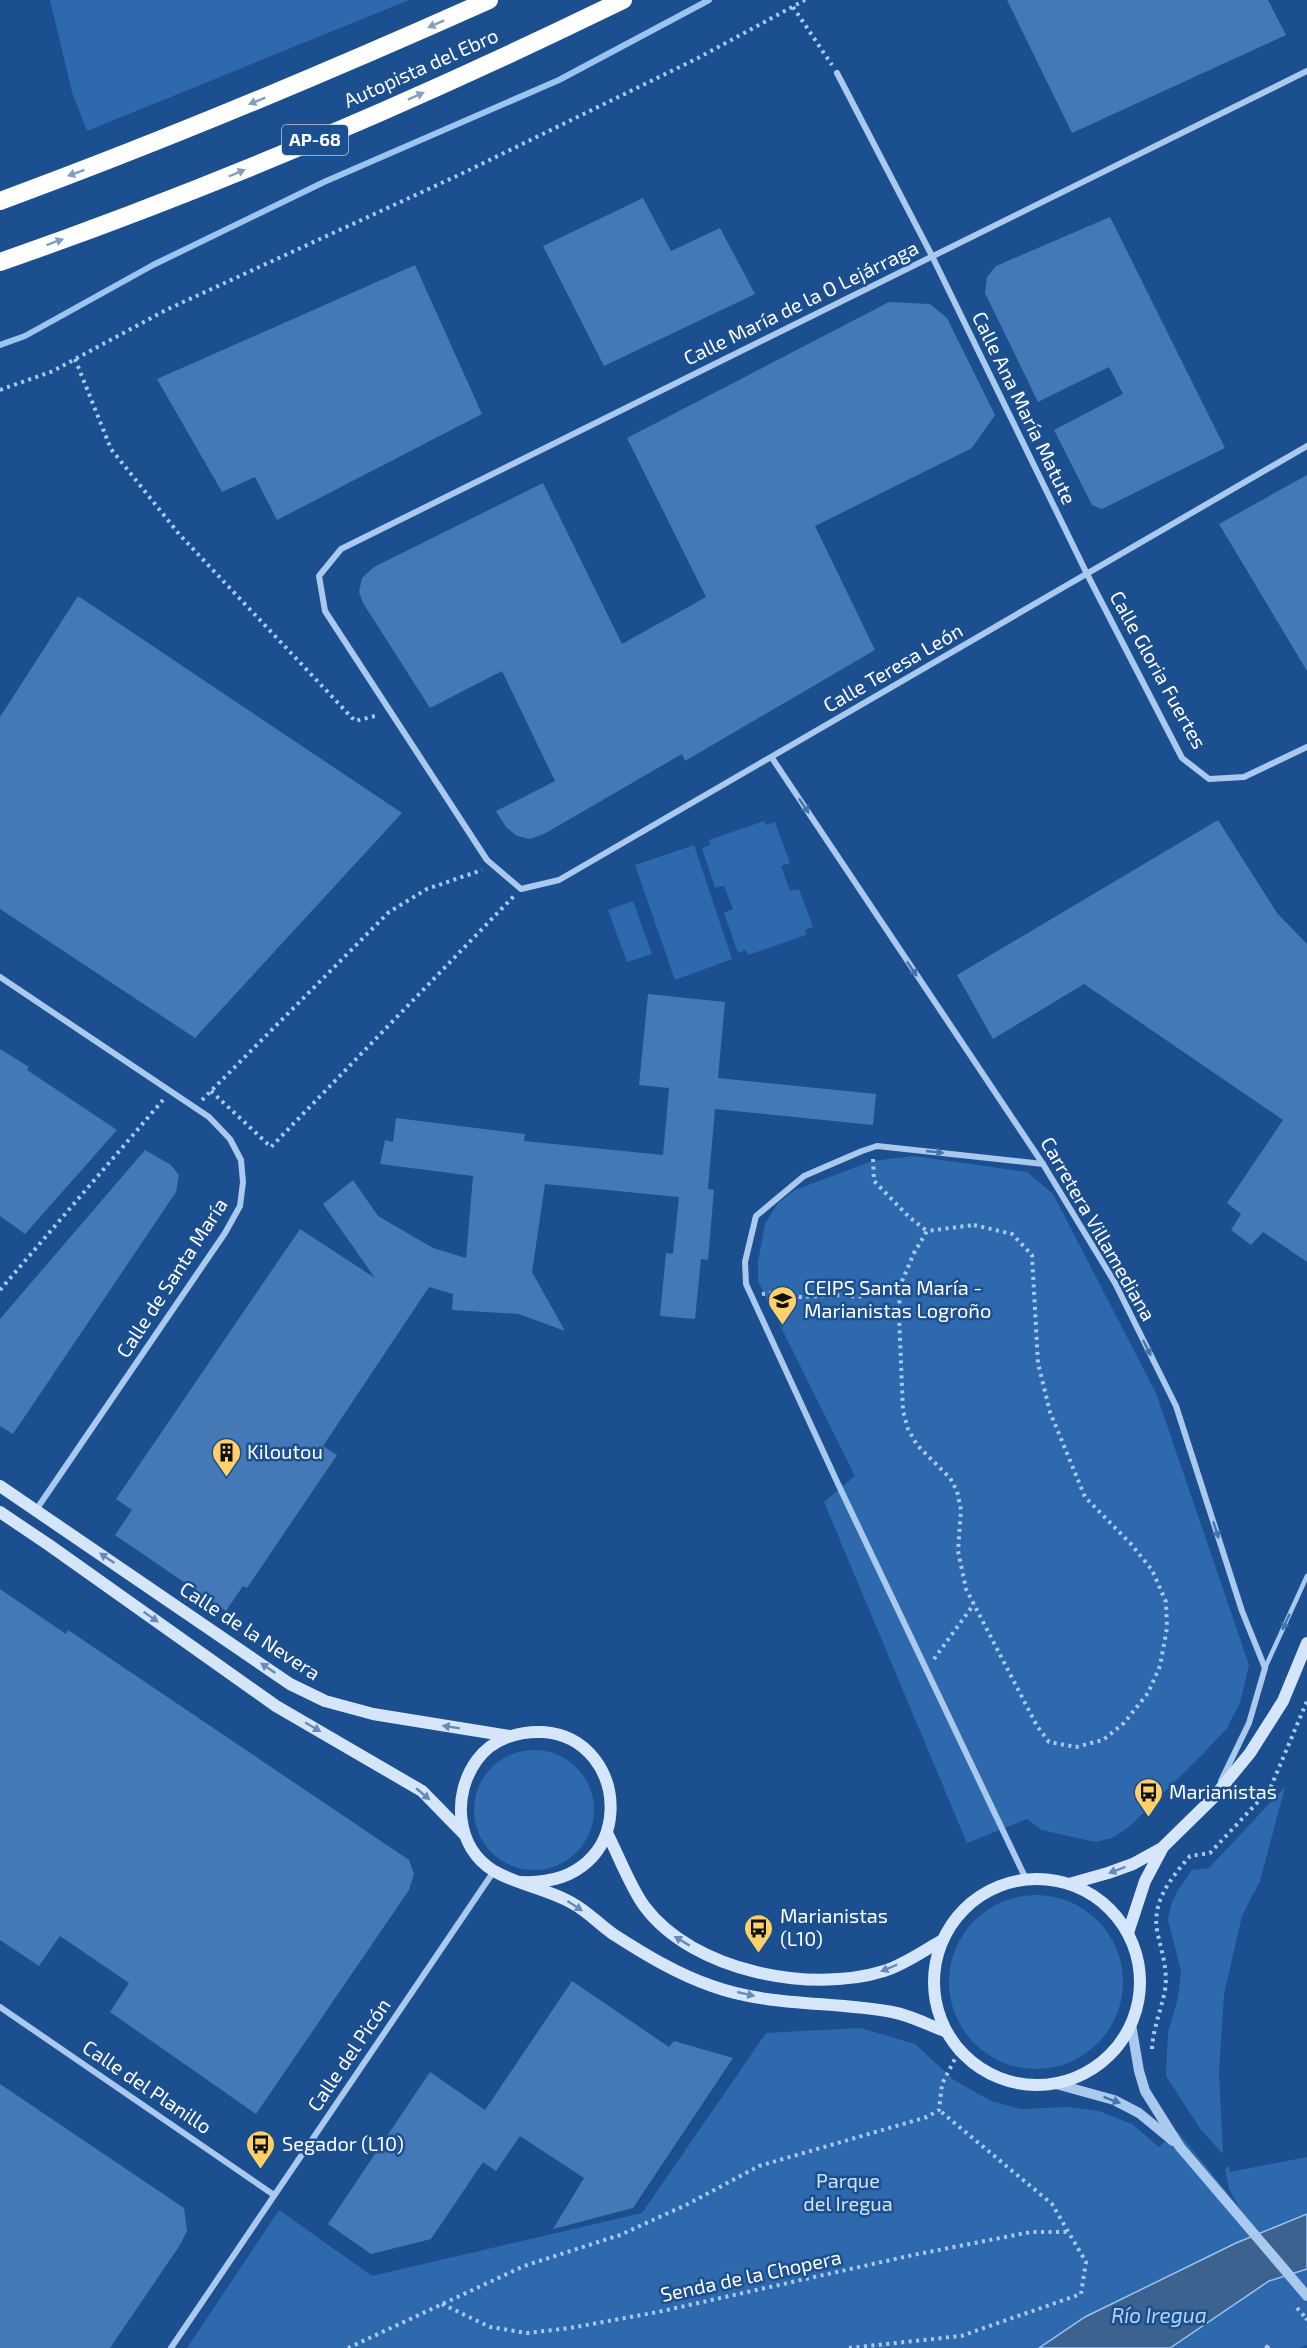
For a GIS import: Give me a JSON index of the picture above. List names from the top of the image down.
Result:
{
  "streets": {
    "highway": ["Autopista del Ebro", "AP-68"],
    "main road": ["Calle de la Nevera"],
    "street": [
      "Calle María de la O Lejárraga",
      "Calle Ana María Matute",
      "Calle Teresa León",
      "Calle Gloria Fuertes",
      "Carretera Villamediana",
      "Calle de Santa María",
      "Calle del Picón",
      "Calle del Planillo"
    ],
    "path": ["Senda de la Chopera"]
  },
  "crossings": [
    ["Calle María de la O Lejárraga", "Calle Ana María Matute"],
    ["Calle Ana María Matute", "Calle Teresa León"],
    ["Calle Ana María Matute", "Calle Gloria Fuertes"],
    ["Calle Teresa León", "Calle Gloria Fuertes"],
    ["Calle Teresa León", "Carretera Villamediana"],
    ["Calle de Santa María", "Calle de la Nevera"],
    ["Calle de la Nevera", "Calle del Picón"],
    ["Calle del Picón", "Calle del Planillo"]
  ],
  "one_way": ["Carretera Villamediana"],
  "water": ["Río Iregua"],
  "parks": ["Parque del Iregua"],
  "places": {
    "school or university": ["CEIPS Santa María - Marianistas Logroño"],
    "building": ["Kiloutou"],
    "bus stop": ["Marianistas", "Marianistas (L10)", "Segador (L10)"]
  }
}
